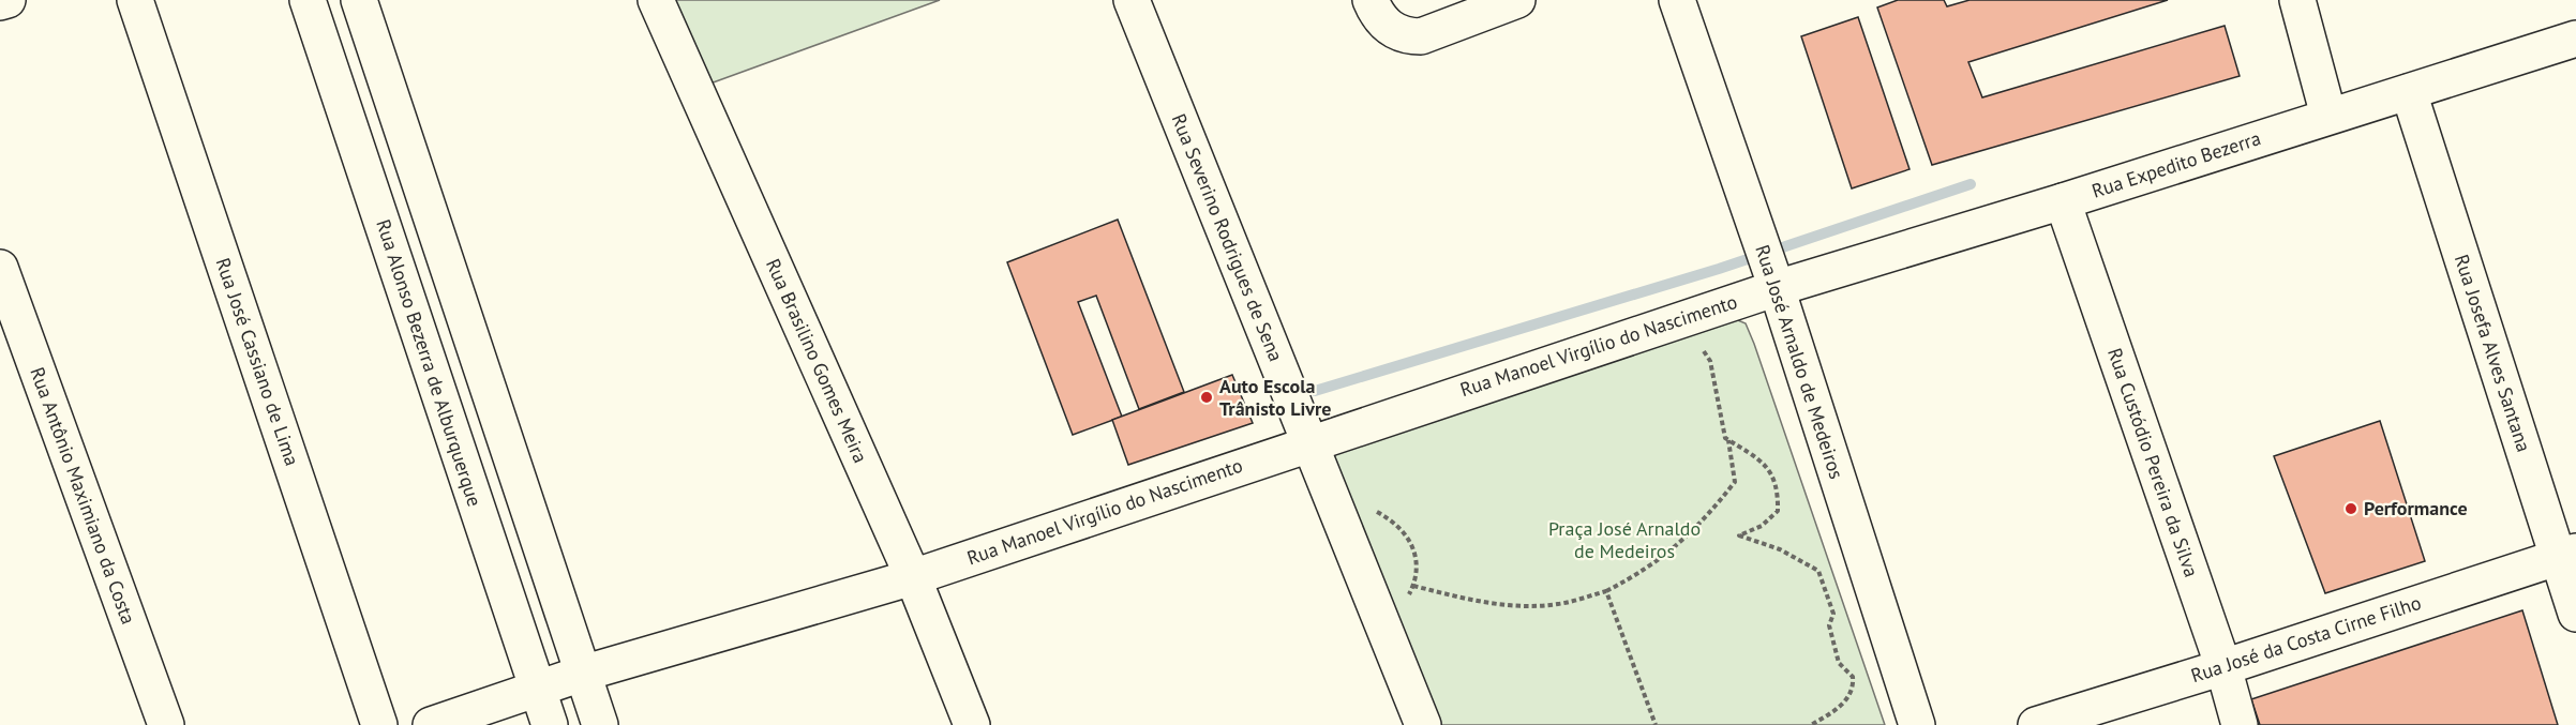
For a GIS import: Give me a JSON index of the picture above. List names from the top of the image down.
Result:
{
  "streets": {
    "street": [
      "Rua Expedito Bezerra",
      "Rua Severino Rodrigues de Sena",
      "Rua Manoel Virgílio do Nascimento",
      "Rua Josefa Alves Santana",
      "Rua Brasilino Gomes Meira",
      "Rua José Cassiano de Lima",
      "Rua José Arnaldo de Medeiros",
      "Rua Alonso Bezerra de Alburquerque",
      "Rua Custódio Pereira da Silva",
      "Rua Antônio Maximiano da Costa",
      "Rua José da Costa Cirne Filho"
    ]
  },
  "crossings": [
    ["Rua Expedito Bezerra", "Rua Manoel Virgílio do Nascimento"],
    ["Rua Expedito Bezerra", "Rua Josefa Alves Santana"],
    ["Rua Expedito Bezerra", "Rua José Arnaldo de Medeiros"],
    ["Rua Expedito Bezerra", "Rua Custódio Pereira da Silva"],
    ["Rua Severino Rodrigues de Sena", "Rua Manoel Virgílio do Nascimento"],
    ["Rua Manoel Virgílio do Nascimento", "Rua Brasilino Gomes Meira"],
    ["Rua Manoel Virgílio do Nascimento", "Rua José Arnaldo de Medeiros"],
    ["Rua Manoel Virgílio do Nascimento", "Rua Alonso Bezerra de Alburquerque"],
    ["Rua Josefa Alves Santana", "Rua José da Costa Cirne Filho"],
    ["Rua Custódio Pereira da Silva", "Rua José da Costa Cirne Filho"]
  ],
  "parks": ["Praça José Arnaldo de Medeiros"],
  "places": ["Auto Escola Trânisto Livre", "Performance"]
}
